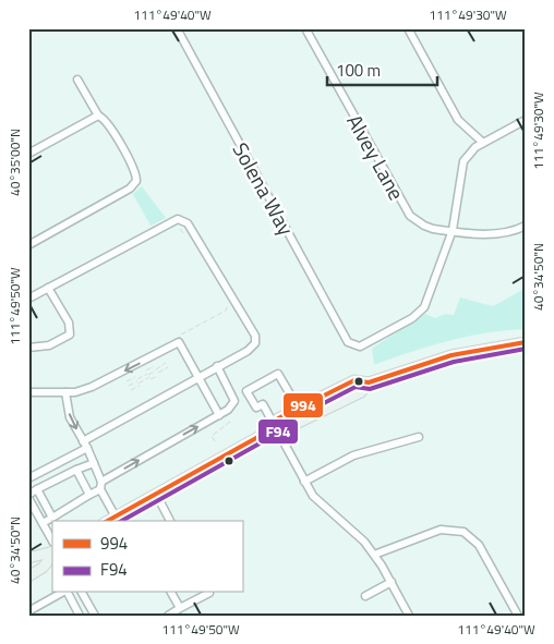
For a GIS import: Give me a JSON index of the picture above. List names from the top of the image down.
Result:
{
  "streets": {
    "street": ["Alvey Lane", "Solena Way"]
  },
  "crossings": [
    ["Alvey Lane", "Solena Way"]
  ],
  "lines": ["transit line 994", "transit line F94"],
  "legend": ["994", "F94"],
  "scale_bar": "100 m",
  "coordinates": [
    "111°49'40\"W",
    "111°49'30\"W",
    "40°35'00\"N",
    "40°34'50\"N",
    "111°49'50\"W"
  ]
}
